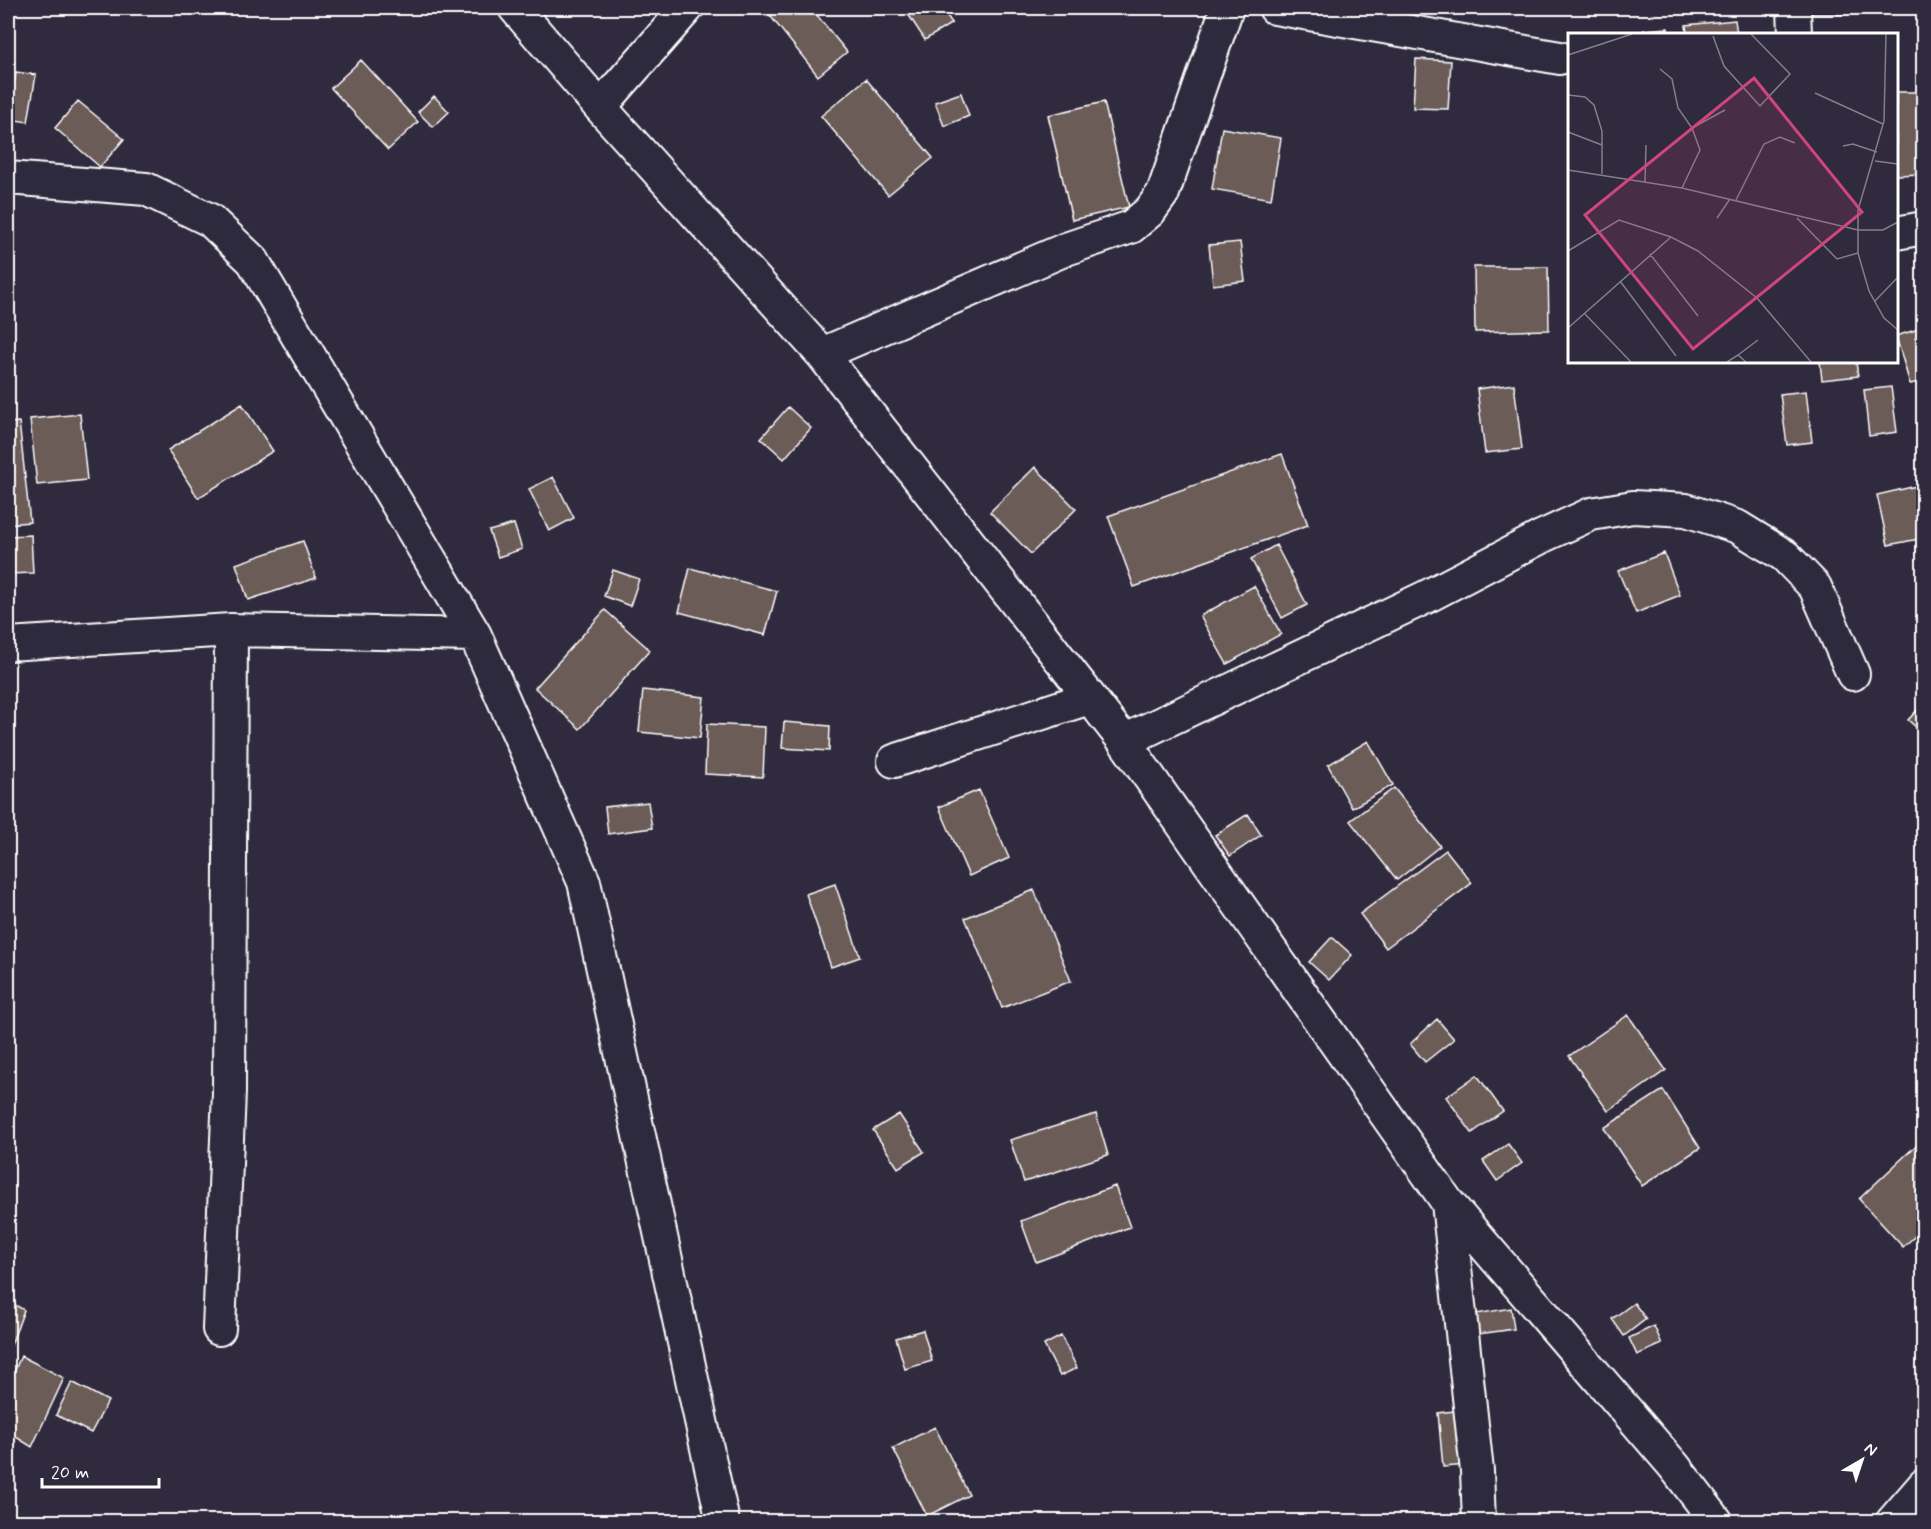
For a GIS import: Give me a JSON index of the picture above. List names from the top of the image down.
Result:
{
  "scale_bar": "20 m",
  "north": "top right"
}
